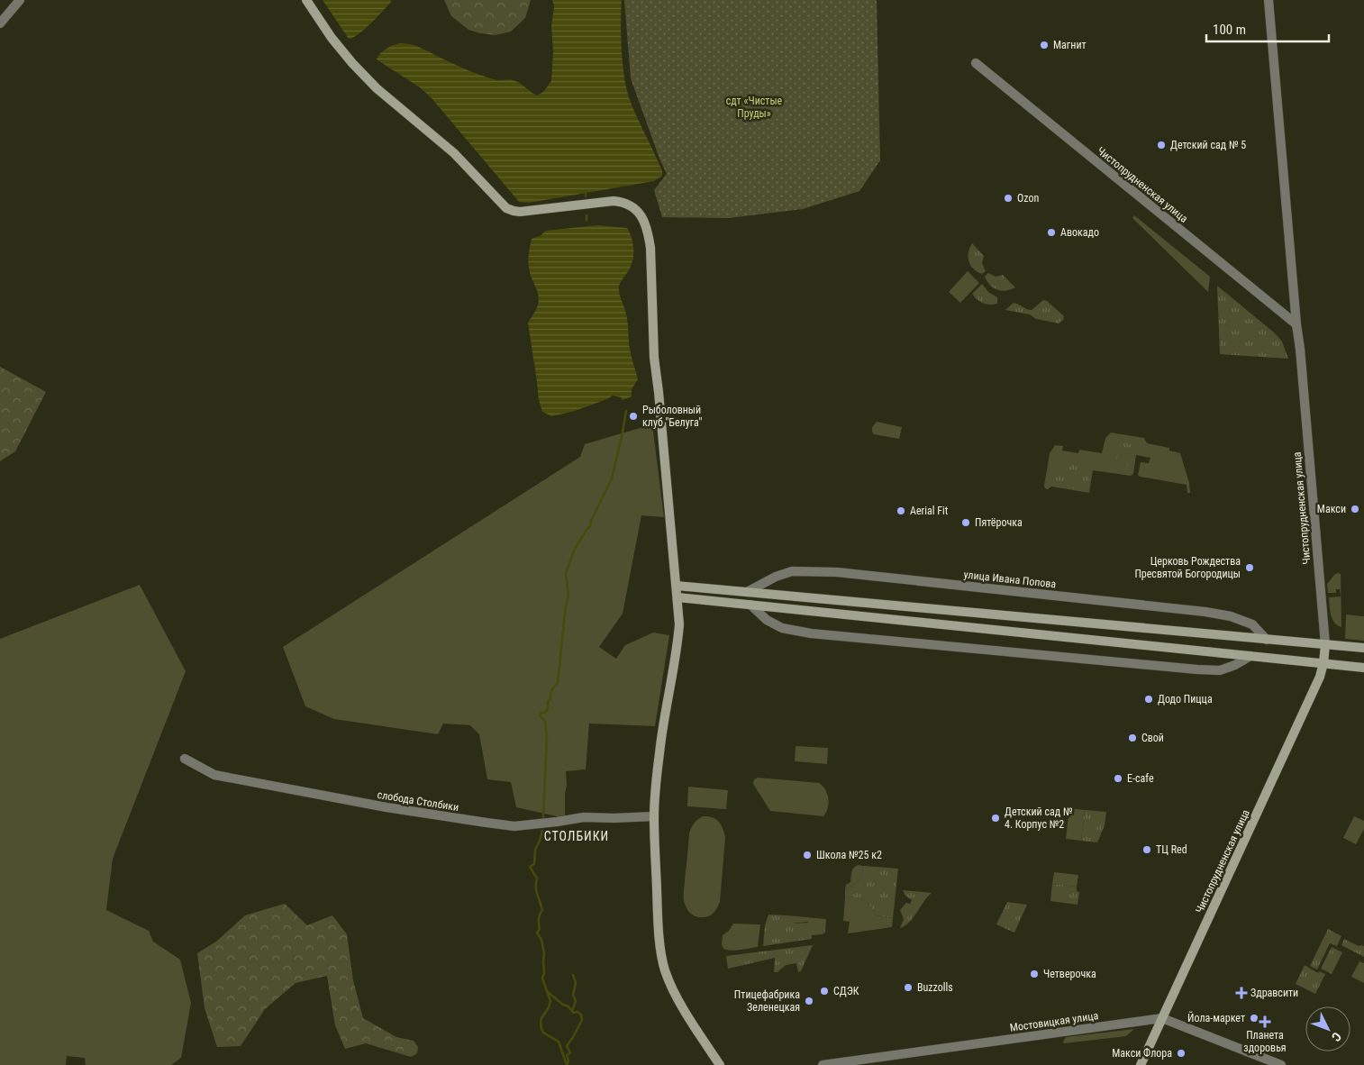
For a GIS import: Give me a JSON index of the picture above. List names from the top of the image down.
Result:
{
  "streets": {
    "main road": ["Чистопрудненская улица"],
    "street": ["улица Ивана Попова", "слобода Столбики", "Мостовицкая улица"]
  },
  "crossings": [
    ["Чистопрудненская улица", "Мостовицкая улица"]
  ],
  "districts": ["СТОЛБИКИ"],
  "parks": ["сдт «Чистые Пруды»"],
  "places": {
    "other": [
      "Магнит",
      "Детский сад № 5",
      "Ozon",
      "Авокадо",
      "Рыболовный клуб \"Белуга\"",
      "Макси",
      "Aerial Fit",
      "Пятёрочка",
      "Церковь Рождества Пресвятой Богородицы",
      "Додо Пицца",
      "Свой",
      "E-cafe",
      "Детский сад № 4. Корпус №2",
      "ТЦ Red",
      "Школа №25 к2",
      "Четверочка",
      "Buzzolls",
      "СДЭК",
      "Птицефабрика Зеленецкая",
      "Йола-маркет",
      "Макси Флора"
    ],
    "health": ["Здравсити", "Планета здоровья"]
  },
  "scale_bar": "100 m",
  "north": "bottom right"
}
